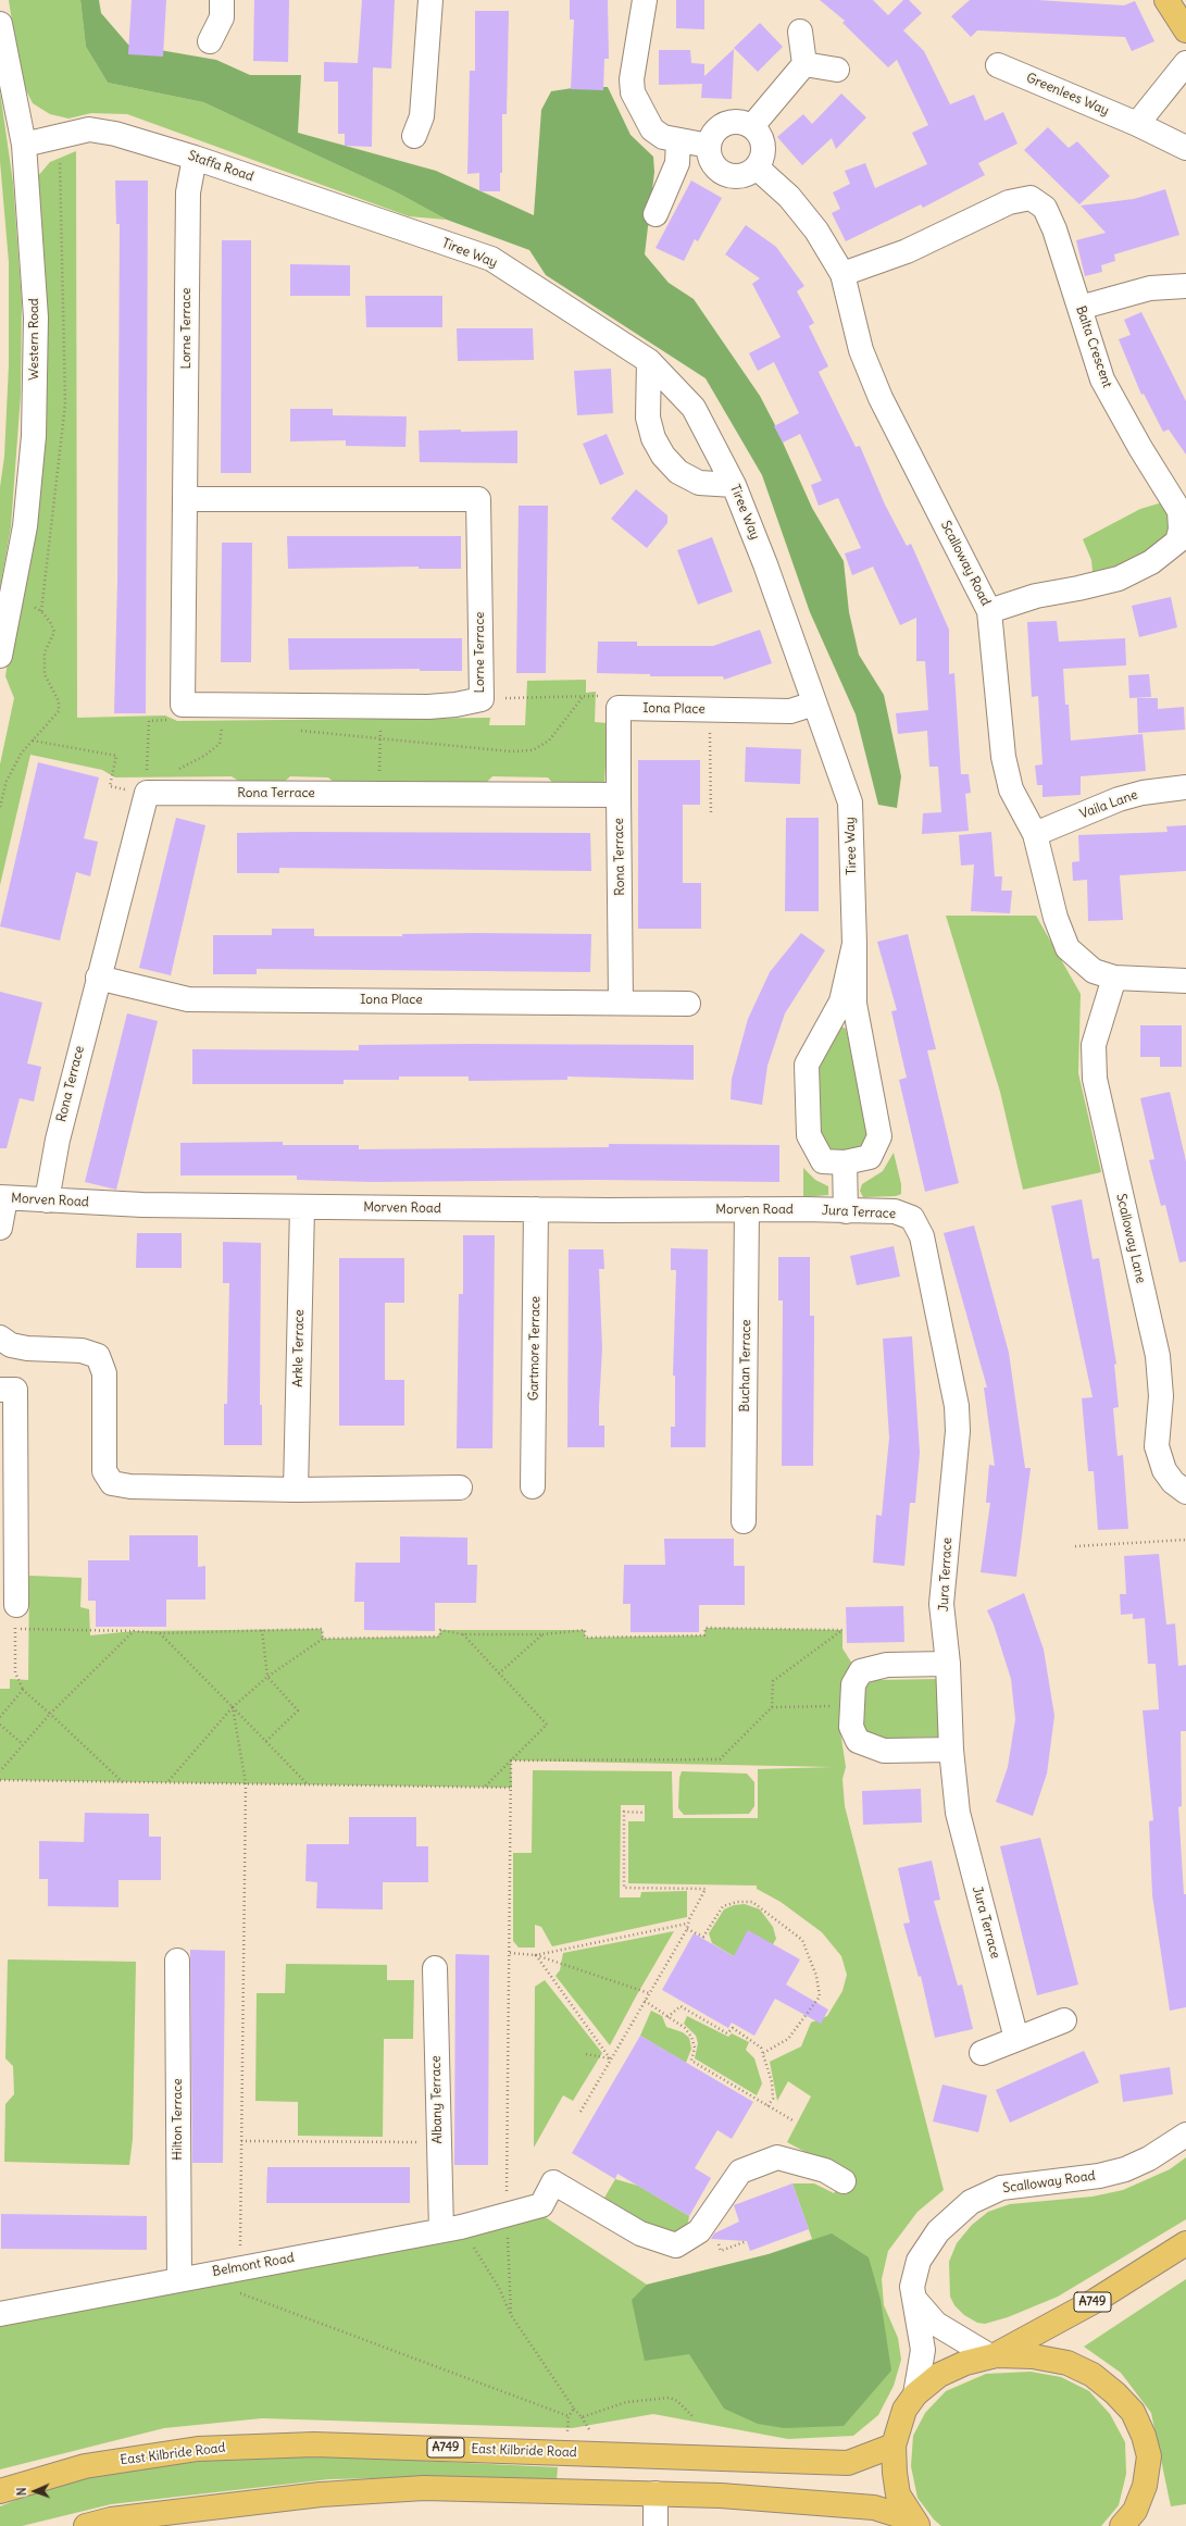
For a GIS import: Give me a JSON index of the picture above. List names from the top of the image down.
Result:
{
  "streets": {
    "main road": ["A749", "East Kilbride Road"],
    "street": [
      "Greenlees Way",
      "Staffa Road",
      "Tiree Way",
      "Lorne Terrace",
      "Western Road",
      "Balta Crescent",
      "Scalloway Road",
      "Iona Place",
      "Rona Terrace",
      "Vaila Lane",
      "Morven Road",
      "Jura Terrace",
      "Scalloway Lane",
      "Arkle Terrace",
      "Gartmore Terrace",
      "Buchan Terrace",
      "Albany Terrace",
      "Hilton Terrace",
      "Belmont Road"
    ]
  },
  "crossings": [
    ["Staffa Road", "Tiree Way"],
    ["Staffa Road", "Lorne Terrace"],
    ["Staffa Road", "Western Road"],
    ["Tiree Way", "Iona Place"],
    ["Balta Crescent", "Scalloway Road"],
    ["Scalloway Road", "Vaila Lane"],
    ["Scalloway Road", "Scalloway Lane"],
    ["Iona Place", "Rona Terrace"],
    ["Rona Terrace", "Morven Road"],
    ["Morven Road", "Jura Terrace"],
    ["Morven Road", "Arkle Terrace"],
    ["Morven Road", "Gartmore Terrace"],
    ["Morven Road", "Buchan Terrace"],
    ["Albany Terrace", "Belmont Road"],
    ["Hilton Terrace", "Belmont Road"]
  ],
  "north": "left"
}
